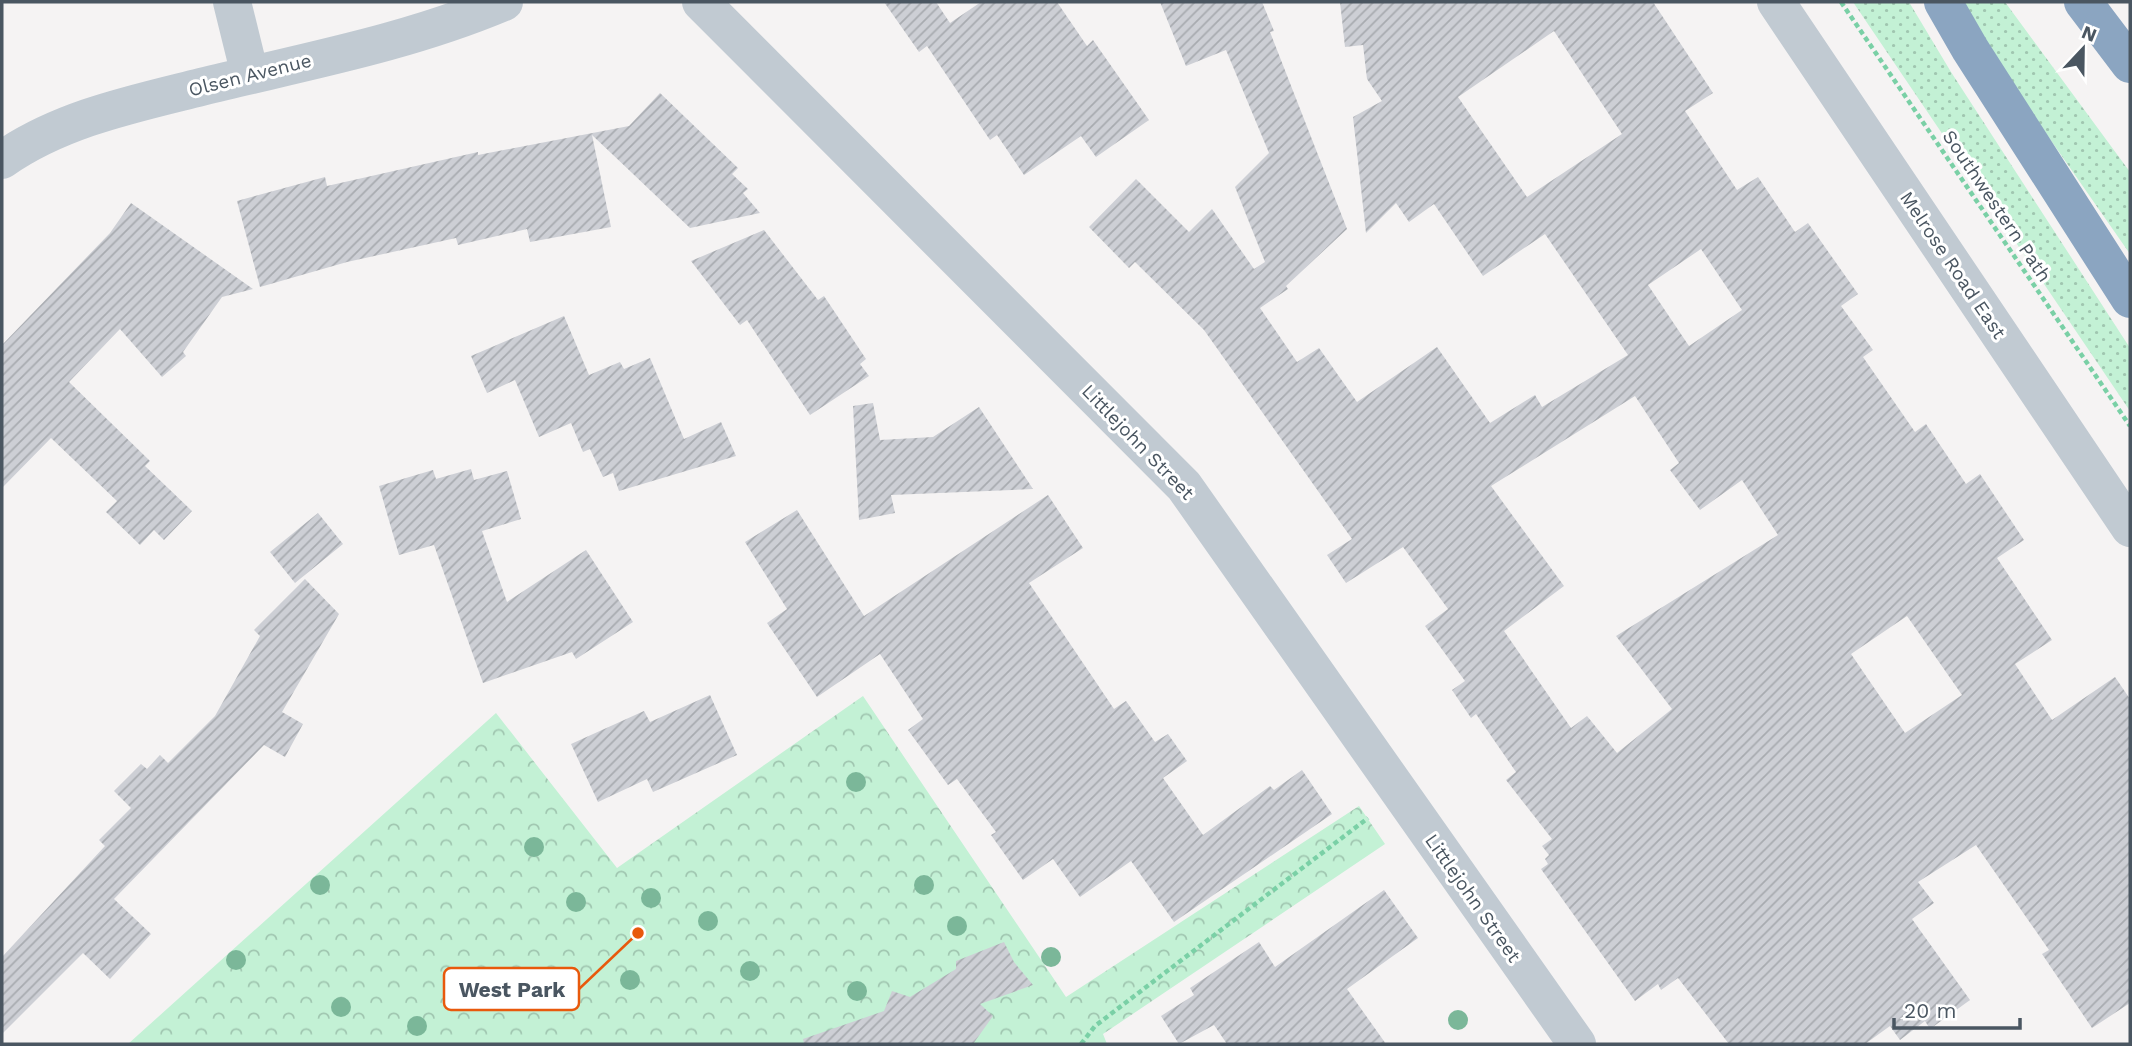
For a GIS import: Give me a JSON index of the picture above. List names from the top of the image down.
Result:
{
  "streets": {
    "street": ["Olsen Avenue", "Melrose Road East", "Littlejohn Street"],
    "path": ["Southwestern Path"]
  },
  "places": ["West Park"],
  "scale_bar": "20 m",
  "north": "top"
}
